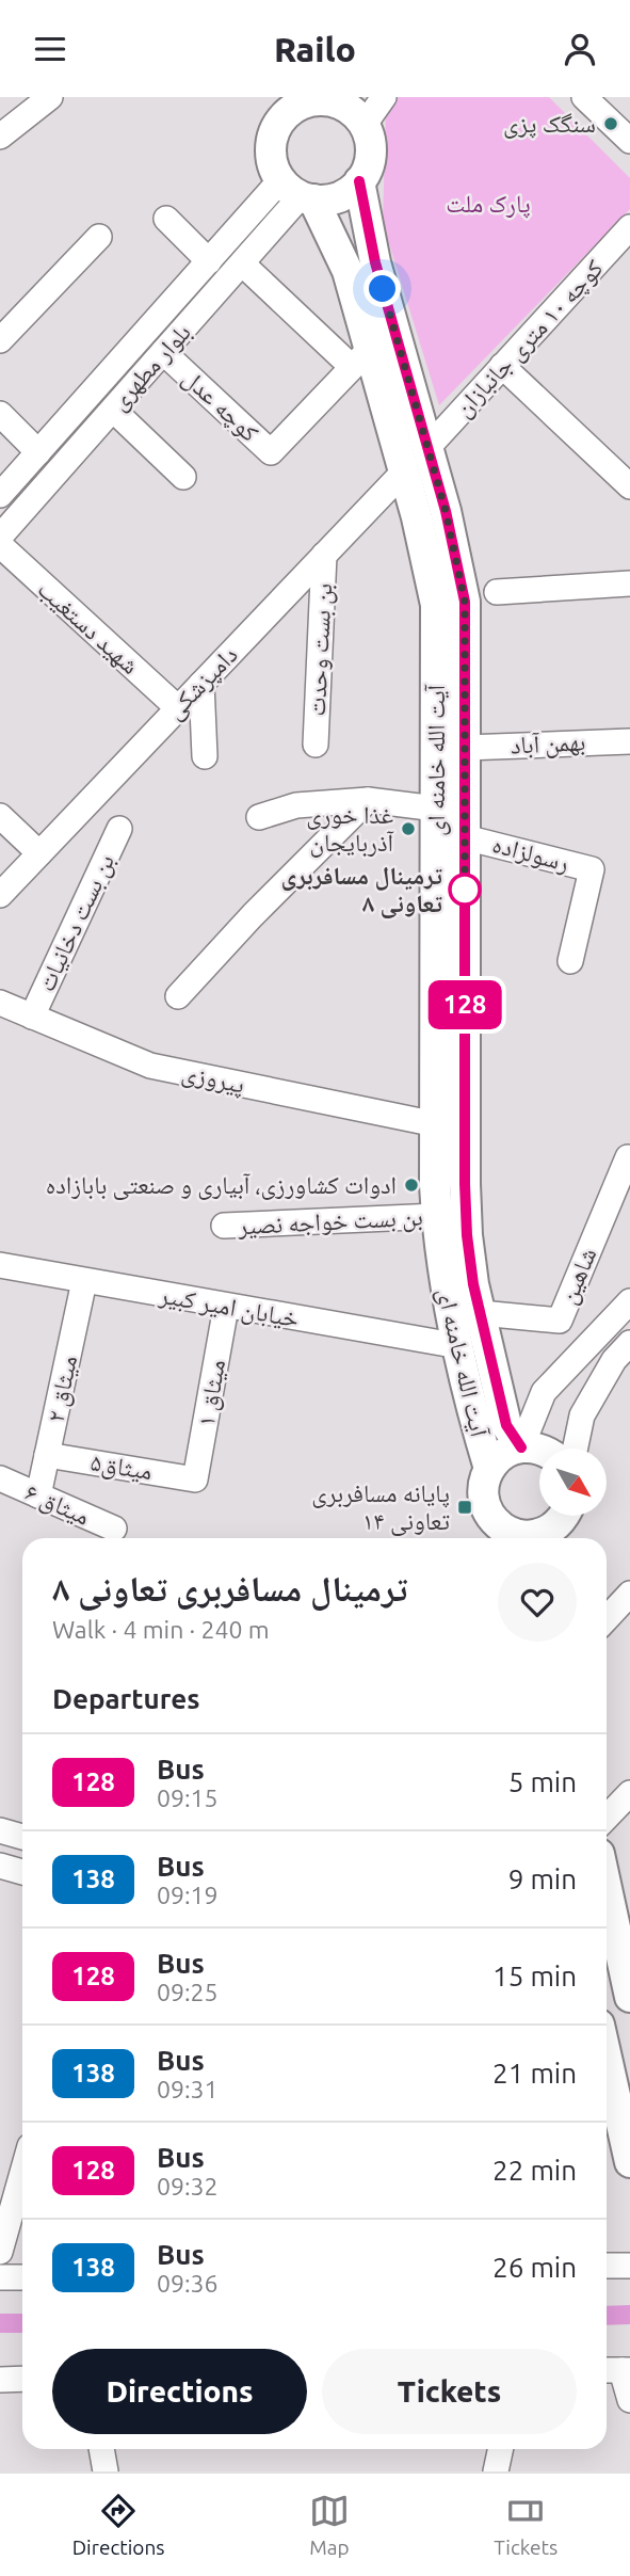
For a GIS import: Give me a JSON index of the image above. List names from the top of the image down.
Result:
{
  "streets": {
    "main road": ["آیت الله خامنه ای"],
    "street": [
      "کوچه ۱۰ متری جانبازان",
      "بلوار مطهری",
      "کوچه عدل",
      "شهید دستغیب",
      "بن بست وحدت",
      "دامپزشکی",
      "بهمن آباد",
      "رسولزاده",
      "بن بست دخانیات",
      "پیروزی",
      "بن بست خواجه نصیر",
      "شاهین",
      "خیابان امیر کبیر",
      "میثاق ۲",
      "میثاق ۱",
      "میثاق۵",
      "میثاق ۶"
    ]
  },
  "crossings": [
    ["کوچه ۱۰ متری جانبازان", "آیت الله خامنه ای"],
    ["بلوار مطهری", "کوچه عدل"],
    ["بلوار مطهری", "آیت الله خامنه ای"],
    ["کوچه عدل", "آیت الله خامنه ای"],
    ["شهید دستغیب", "دامپزشکی"],
    ["بن بست وحدت", "دامپزشکی"],
    ["دامپزشکی", "آیت الله خامنه ای"],
    ["بهمن آباد", "آیت الله خامنه ای"],
    ["آیت الله خامنه ای", "رسولزاده"],
    ["آیت الله خامنه ای", "پیروزی"],
    ["آیت الله خامنه ای", "بن بست خواجه نصیر"],
    ["آیت الله خامنه ای", "شاهین"],
    ["آیت الله خامنه ای", "خیابان امیر کبیر"],
    ["بن بست دخانیات", "پیروزی"],
    ["خیابان امیر کبیر", "میثاق ۲"],
    ["خیابان امیر کبیر", "میثاق ۱"],
    ["میثاق ۲", "میثاق۵"],
    ["میثاق ۲", "میثاق ۶"],
    ["میثاق ۱", "میثاق۵"]
  ],
  "parks": ["پارک ملت"],
  "places": {
    "other": [
      "سنگک پزی",
      "غذا خوری آذربایجان",
      "ترمینال مسافربری تعاونی ۸",
      "ادوات کشاورزی، آبیاری و صنعتی بابازاده"
    ],
    "transit": ["پایانه مسافربری تعاونی ۱۴"]
  },
  "lines": ["bus line 128"],
  "north": "bottom right",
  "page": {
    "header": "Railo",
    "on_map": "128",
    "heading": [
      ["ترمینال مسافربری تعاونی ۸", "Walk · 4 min · 240 m"],
      "Departures"
    ],
    "list": [
      {
        "mark": "128",
        "name": "Bus",
        "note": "09:15",
        "value": "5 min"
      },
      {
        "mark": "138",
        "name": "Bus",
        "note": "09:19",
        "value": "9 min"
      },
      {
        "mark": "128",
        "name": "Bus",
        "note": "09:25",
        "value": "15 min"
      },
      {
        "mark": "138",
        "name": "Bus",
        "note": "09:31",
        "value": "21 min"
      },
      {
        "mark": "128",
        "name": "Bus",
        "note": "09:32",
        "value": "22 min"
      },
      {
        "mark": "138",
        "name": "Bus",
        "note": "09:36",
        "value": "26 min"
      }
    ],
    "buttons": ["Directions", "Tickets"],
    "tabs": ["Directions", "Map", "Tickets"]
  }
}
